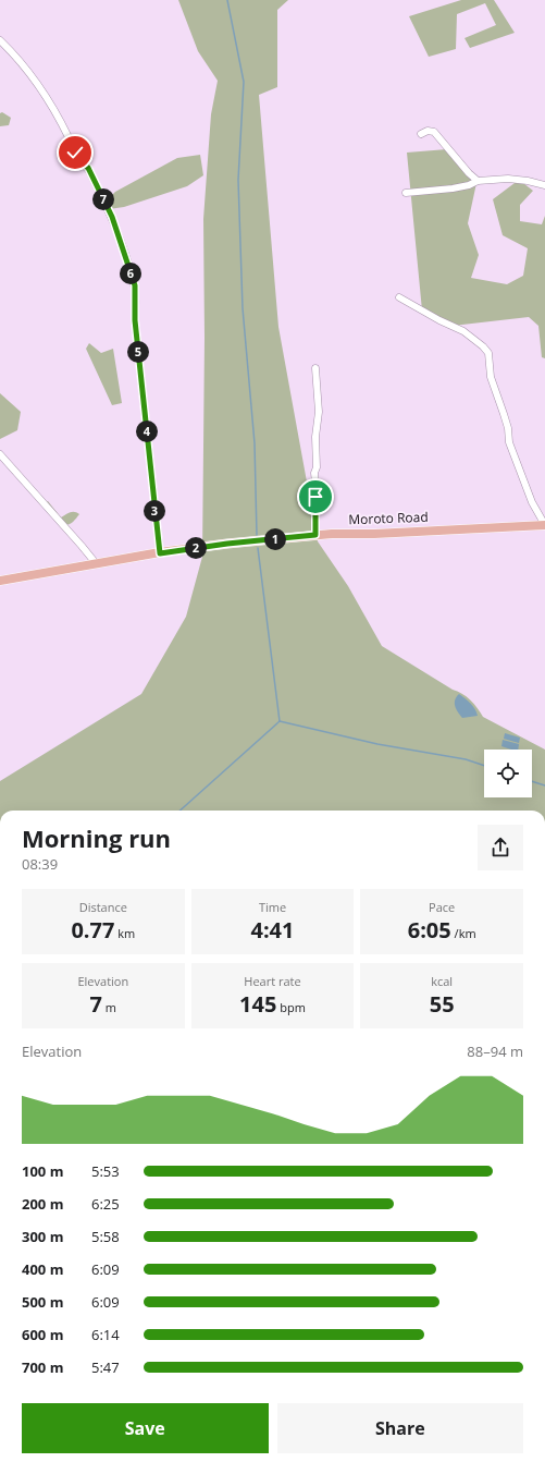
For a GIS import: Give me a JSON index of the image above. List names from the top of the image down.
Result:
{
  "streets": {
    "main road": ["Moroto Road"]
  },
  "page": {
    "pins": [
      "7",
      "6",
      "5",
      "4",
      "3",
      "1",
      "2"
    ],
    "heading": ["Morning run", "08:39"],
    "stats": [
      ["Distance", "0.77 km"],
      ["Time", "4:41"],
      ["Pace", "6:05 /km"],
      ["Elevation", "7 m"],
      ["Heart rate", "145 bpm"],
      ["kcal", "55"]
    ],
    "chart": ["Elevation", "88–94 m"],
    "list": [
      {
        "name": "100 m",
        "note": "5:53"
      },
      {
        "name": "200 m",
        "note": "6:25"
      },
      {
        "name": "300 m",
        "note": "5:58"
      },
      {
        "name": "400 m",
        "note": "6:09"
      },
      {
        "name": "500 m",
        "note": "6:09"
      },
      {
        "name": "600 m",
        "note": "6:14"
      },
      {
        "name": "700 m",
        "note": "5:47"
      }
    ],
    "buttons": ["Save", "Share"]
  }
}
